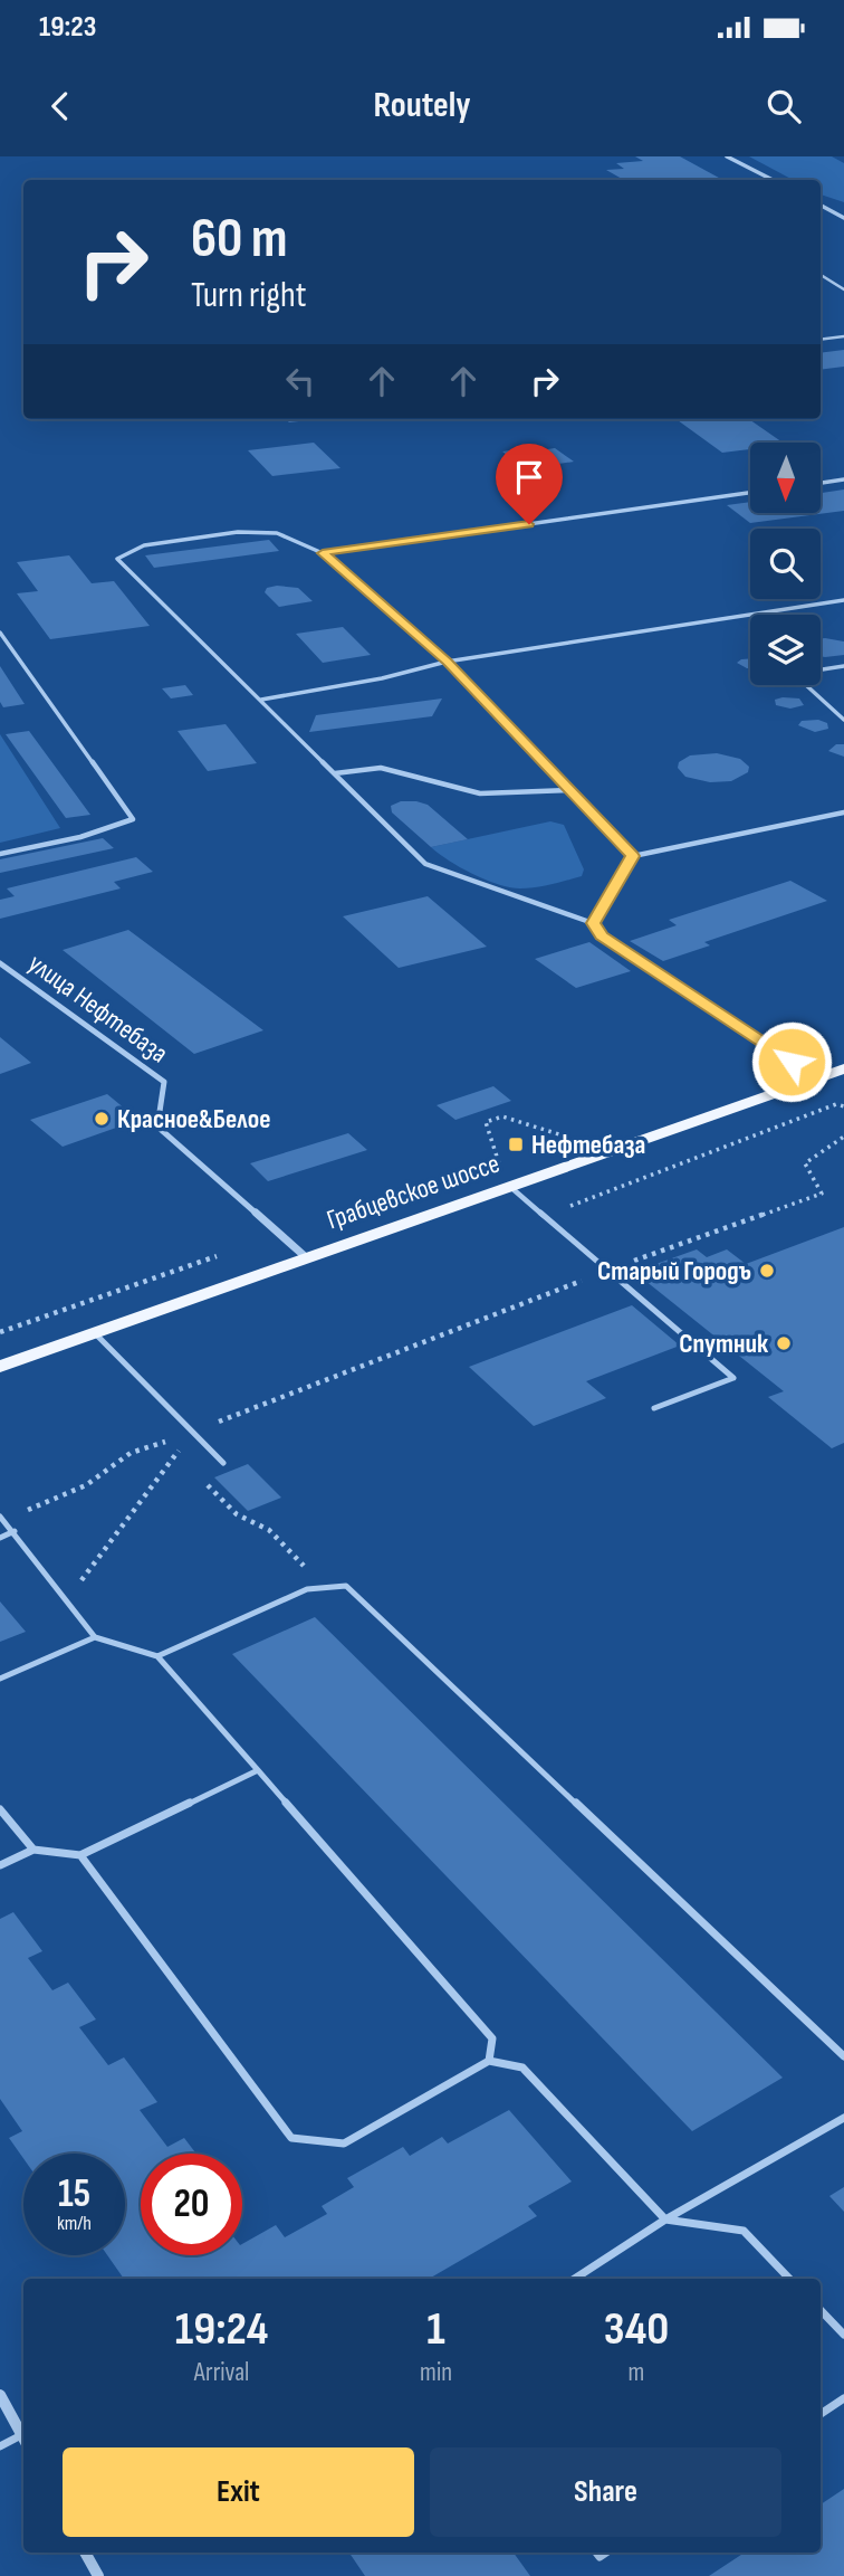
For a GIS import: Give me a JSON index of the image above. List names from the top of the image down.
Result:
{
  "streets": {
    "main road": ["Грабцевское шоссе"],
    "street": ["улица Нефтебаза"]
  },
  "crossings": [
    ["улица Нефтебаза", "Грабцевское шоссе"]
  ],
  "places": {
    "other": ["Красное&Белое", "Старый Городъ", "Спутник"],
    "transit": ["Нефтебаза"]
  },
  "north": "bottom",
  "page": {
    "status": "19:23",
    "header": "Routely",
    "turn": ["60 m", "Turn right"],
    "speed": "15 km/h",
    "limit": "20",
    "eta": [
      "19:24",
      "Arrival",
      "1",
      "min",
      "340",
      "m"
    ],
    "buttons": ["Exit", "Share"]
  }
}
